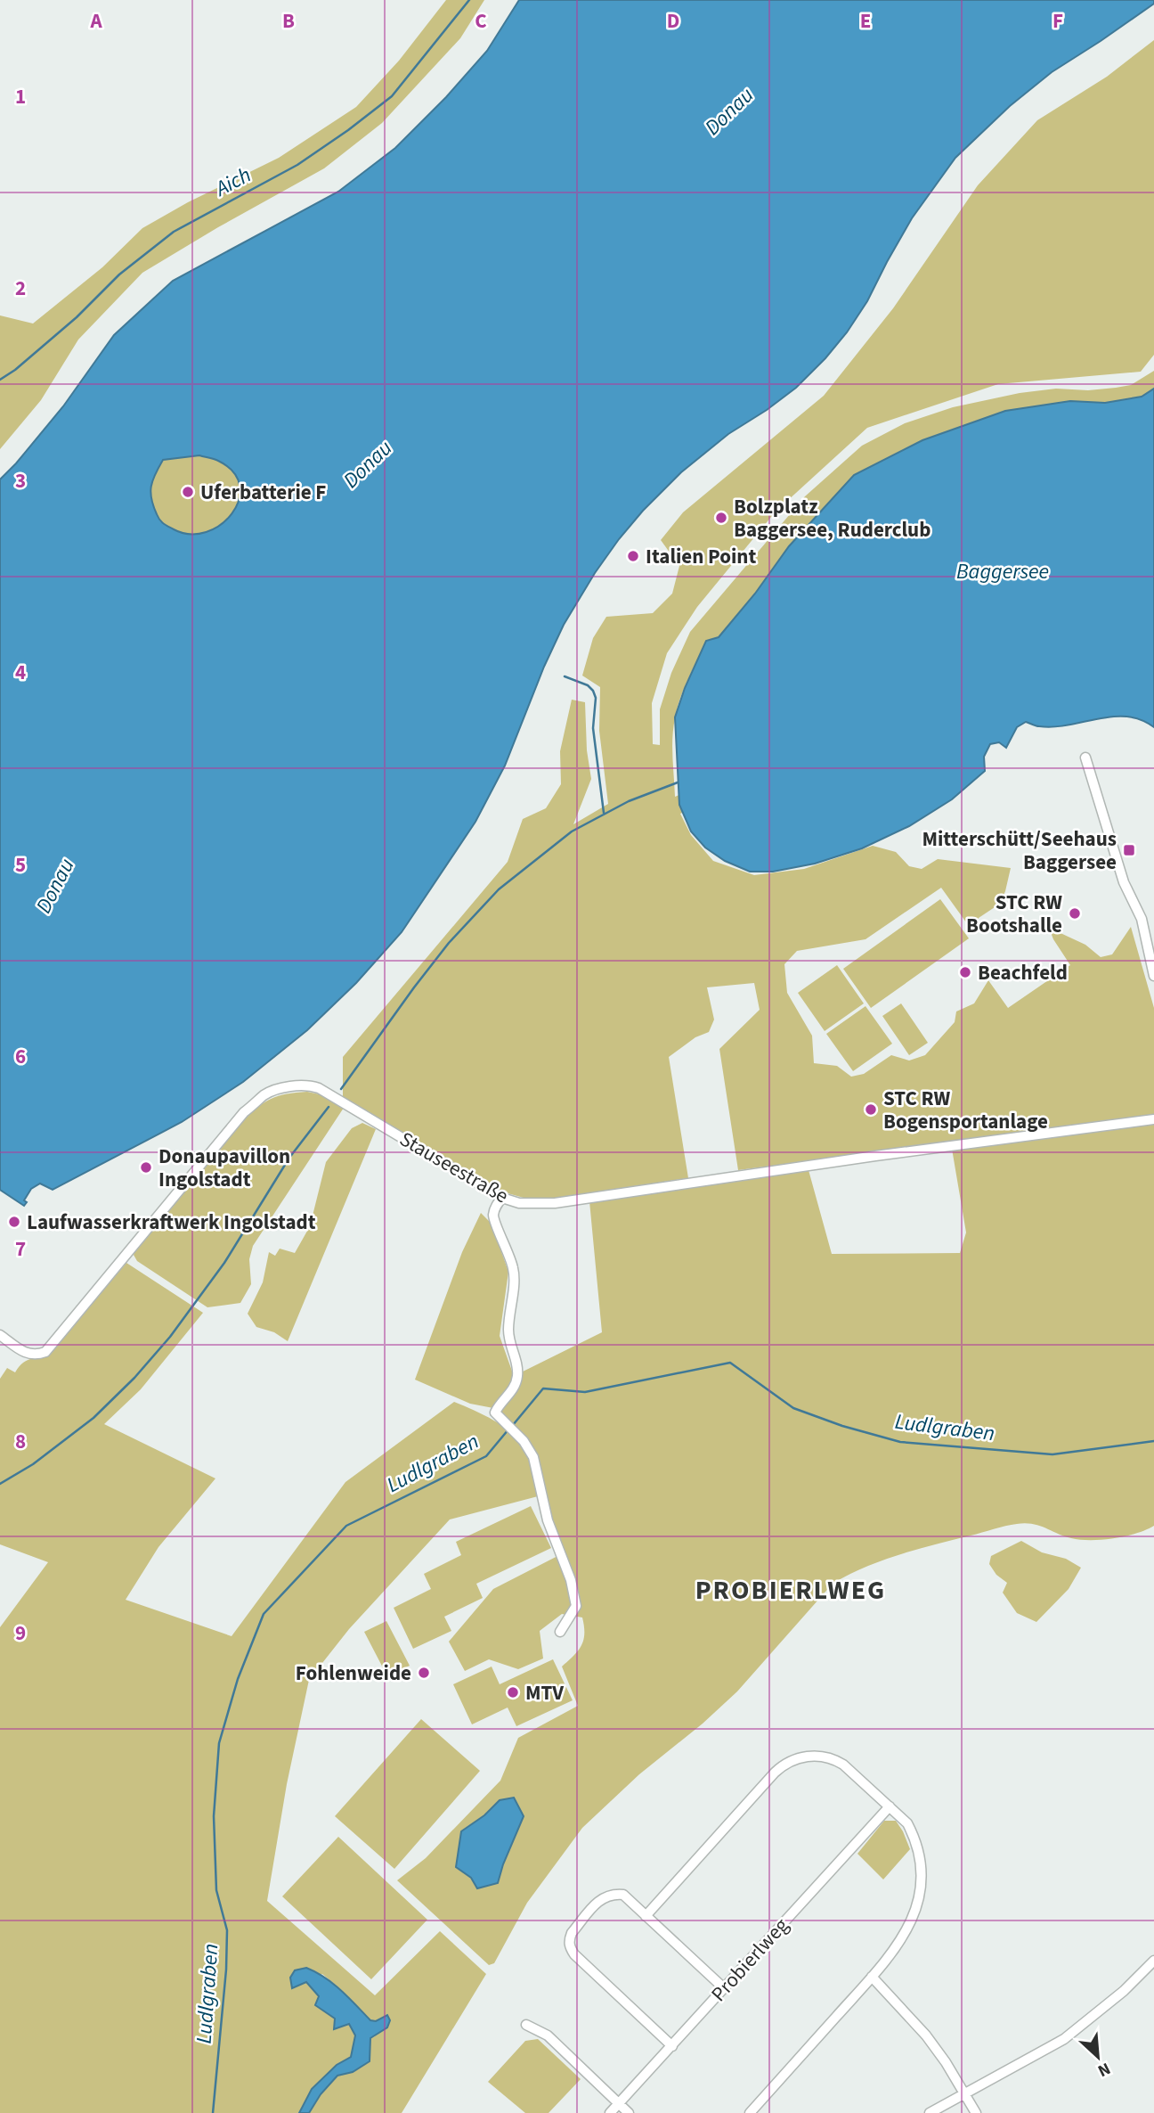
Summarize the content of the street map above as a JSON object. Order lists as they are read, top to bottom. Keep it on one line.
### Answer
{"streets":{"street":["Stauseestraße","Probierlweg"]},"districts":["PROBIERLWEG"],"water":["Donau","Aich","Baggersee","Ludlgraben"],"places":{"other":["Uferbatterie F","Bolzplatz Baggersee, Ruderclub","Italien Point","STC RW Bootshalle","Beachfeld","STC RW Bogensportanlage","Donaupavillon Ingolstadt","Laufwasserkraftwerk Ingolstadt","Fohlenweide","MTV"],"transit":["Mitterschütt/Seehaus Baggersee"]},"north":"bottom right","grid":{"columns":["A","B","C","D","E","F"],"rows":["1","2","3","4","5","6","7","8","9"]}}
